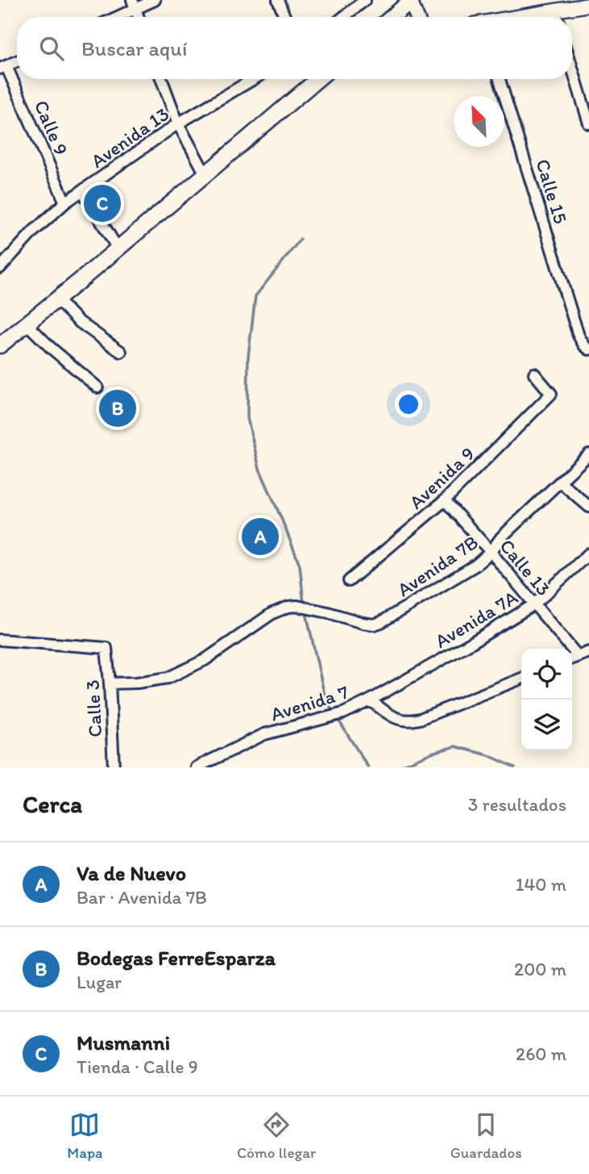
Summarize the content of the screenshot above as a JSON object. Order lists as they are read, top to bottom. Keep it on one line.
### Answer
{"streets":{"street":["Calle 9","Avenida 13","Calle 15","Avenida 9","Avenida 7B","Calle 13","Avenida 7A","Avenida 7","Calle 3"]},"crossings":[["Calle 9","Avenida 13"],["Avenida 9","Calle 13"],["Avenida 7B","Calle 13"],["Avenida 7B","Calle 3"],["Calle 13","Avenida 7A"],["Avenida 7A","Avenida 7"]],"north":"top left","page":{"search":"Buscar aquí","pins":["C","B","A"],"heading":["Cerca","3 resultados"],"list":[{"mark":"A","name":"Va de Nuevo","note":"Bar · Avenida 7B","value":"140 m"},{"mark":"B","name":"Bodegas FerreEsparza","note":"Lugar","value":"200 m"},{"mark":"C","name":"Musmanni","note":"Tienda · Calle 9","value":"260 m"}],"nav":["Mapa","Cómo llegar","Guardados"]}}
